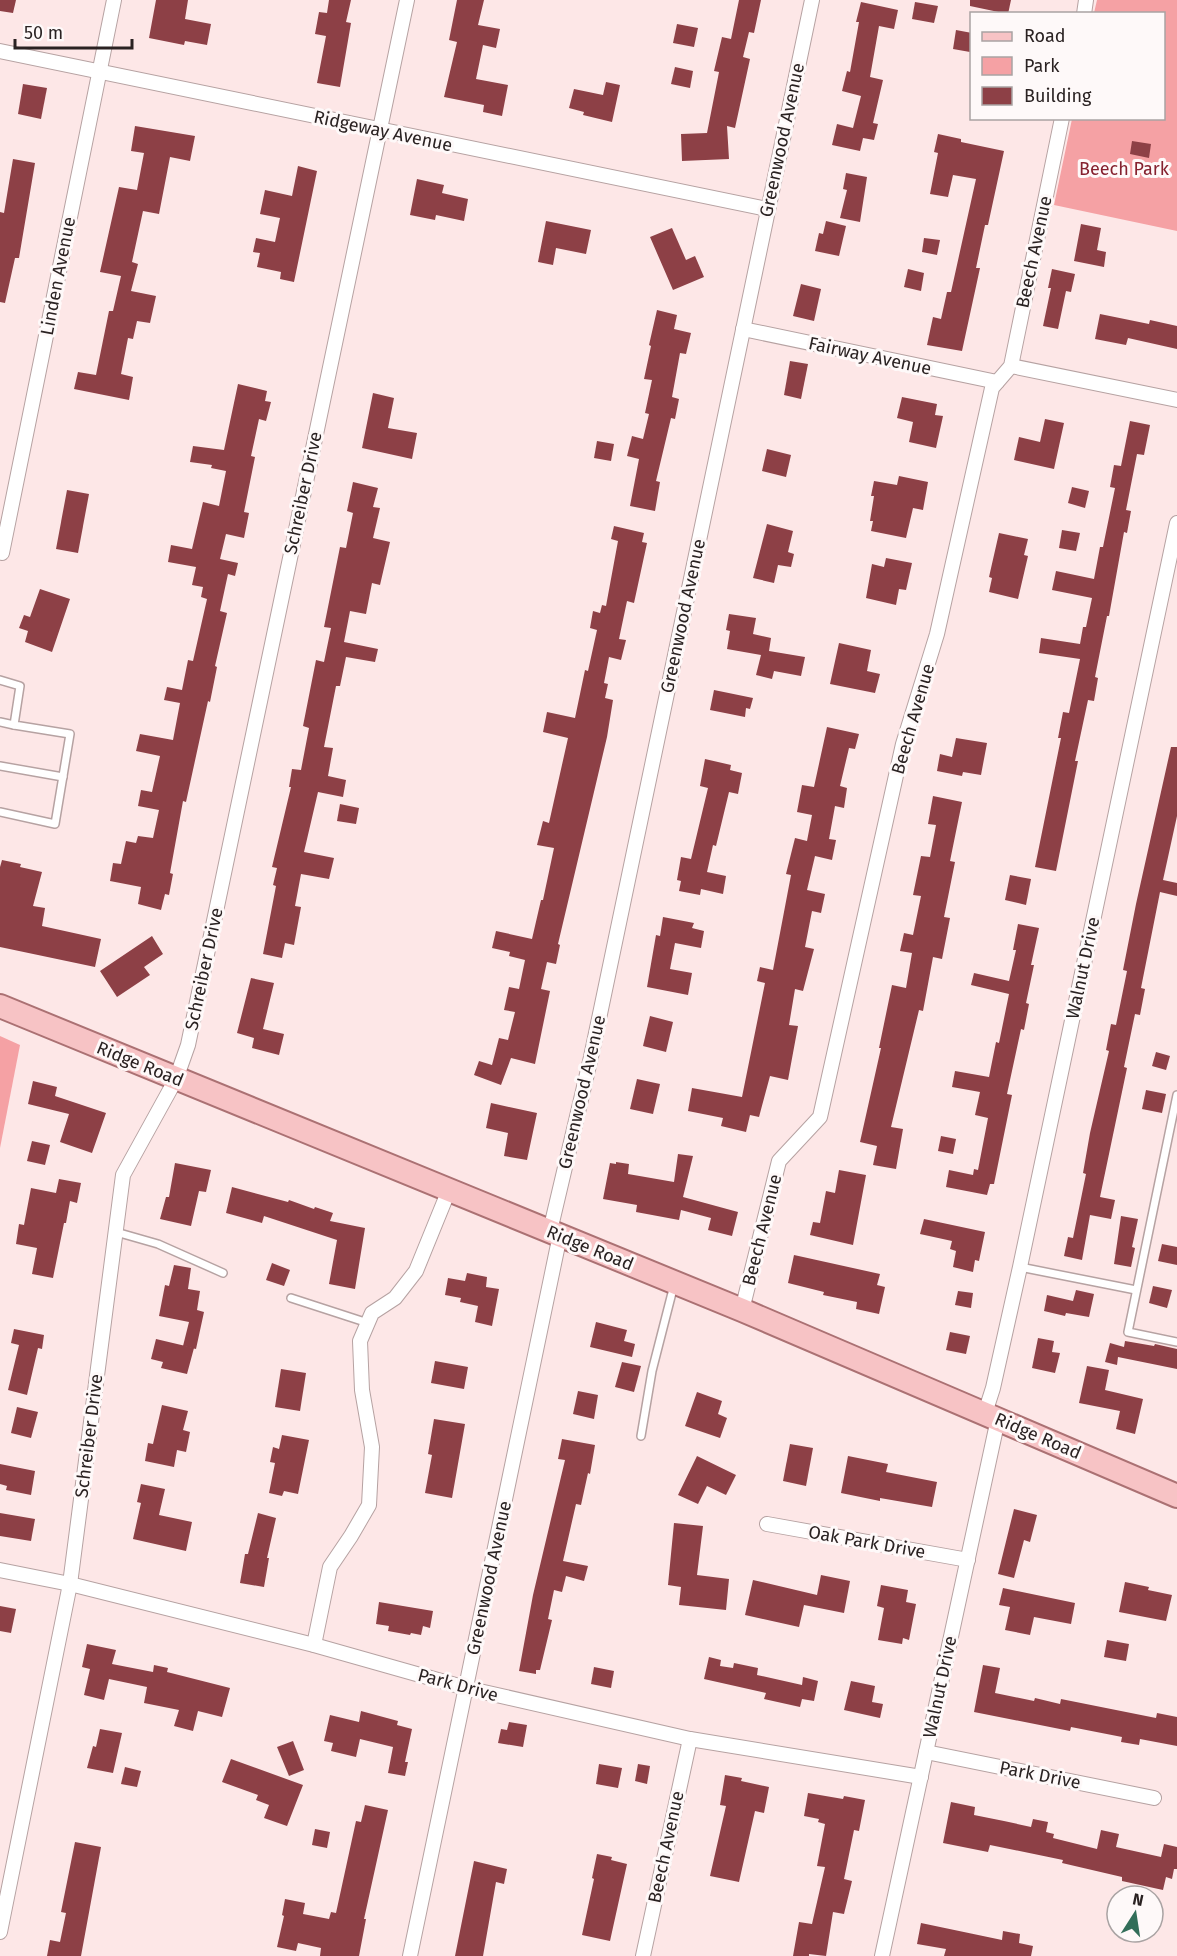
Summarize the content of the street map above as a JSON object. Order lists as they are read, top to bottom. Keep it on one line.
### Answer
{"streets":{"main road":["Ridge Road"],"street":["Ridgeway Avenue","Greenwood Avenue","Beech Avenue","Linden Avenue","Fairway Avenue","Schreiber Drive","Walnut Drive","Oak Park Drive","Park Drive"]},"crossings":[["Ridgeway Avenue","Greenwood Avenue"],["Ridgeway Avenue","Linden Avenue"],["Ridgeway Avenue","Schreiber Drive"],["Greenwood Avenue","Fairway Avenue"],["Greenwood Avenue","Ridge Road"],["Greenwood Avenue","Park Drive"],["Beech Avenue","Fairway Avenue"],["Beech Avenue","Ridge Road"],["Beech Avenue","Park Drive"],["Schreiber Drive","Ridge Road"],["Schreiber Drive","Park Drive"],["Walnut Drive","Ridge Road"],["Walnut Drive","Oak Park Drive"],["Walnut Drive","Park Drive"]],"parks":["Beech Park"],"legend":["Road","Park","Building"],"scale_bar":"50 m","north":"top"}
